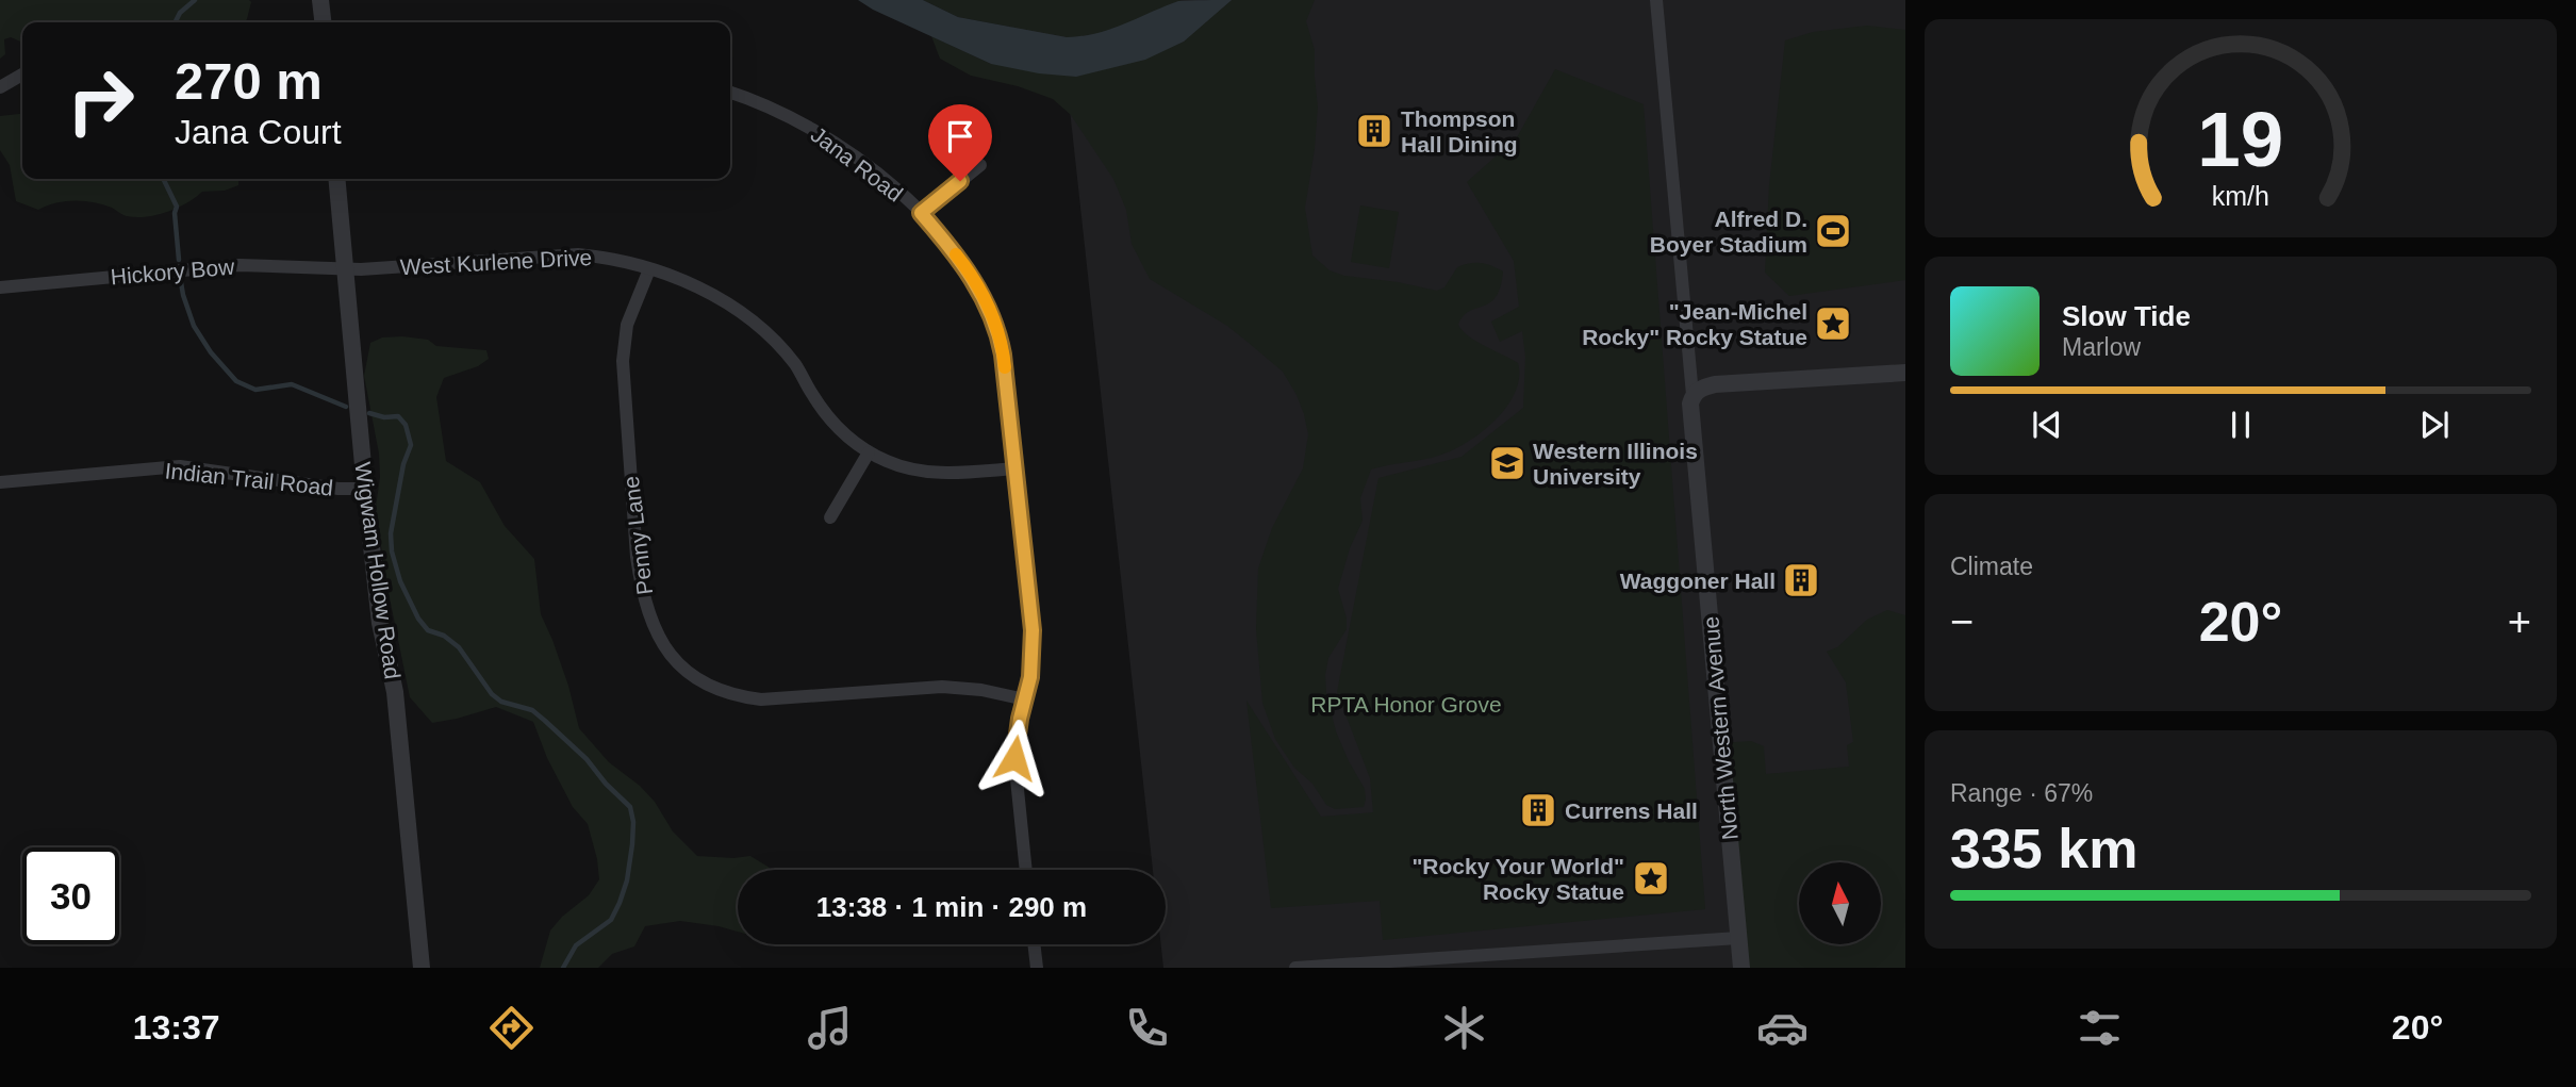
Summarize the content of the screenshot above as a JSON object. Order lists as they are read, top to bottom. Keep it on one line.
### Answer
{"streets":{"street":["Jana Road","West Kurlene Drive","Hickory Bow","Indian Trail Road","Penny Lane","Wigwam Hollow Road","North Western Avenue"]},"crossings":[["Jana Road","West Kurlene Drive"],["Jana Road","Penny Lane"],["West Kurlene Drive","Hickory Bow"],["West Kurlene Drive","Penny Lane"],["West Kurlene Drive","Wigwam Hollow Road"],["Hickory Bow","Wigwam Hollow Road"],["Indian Trail Road","Wigwam Hollow Road"]],"parks":["RPTA Honor Grove"],"places":{"building":["Thompson Hall Dining","Waggoner Hall","Currens Hall"],"sports":["Alfred D. Boyer Stadium"],"place":["\"Jean-Michel Rocky\" Rocky Statue","\"Rocky Your World\" Rocky Statue"],"school or university":["Western Illinois University"]},"north":"top","page":{"turn":["270 m","Jana Court"],"song":["Slow Tide","Marlow"],"tile":["Climate",["Range · 67%","335 km"]],"heat":["−","20°","+"],"limit":"30","trip":"13:38 · 1 min · 290 m","tabs":["13:37","20°"],"gauge":["19","km/h"]}}
